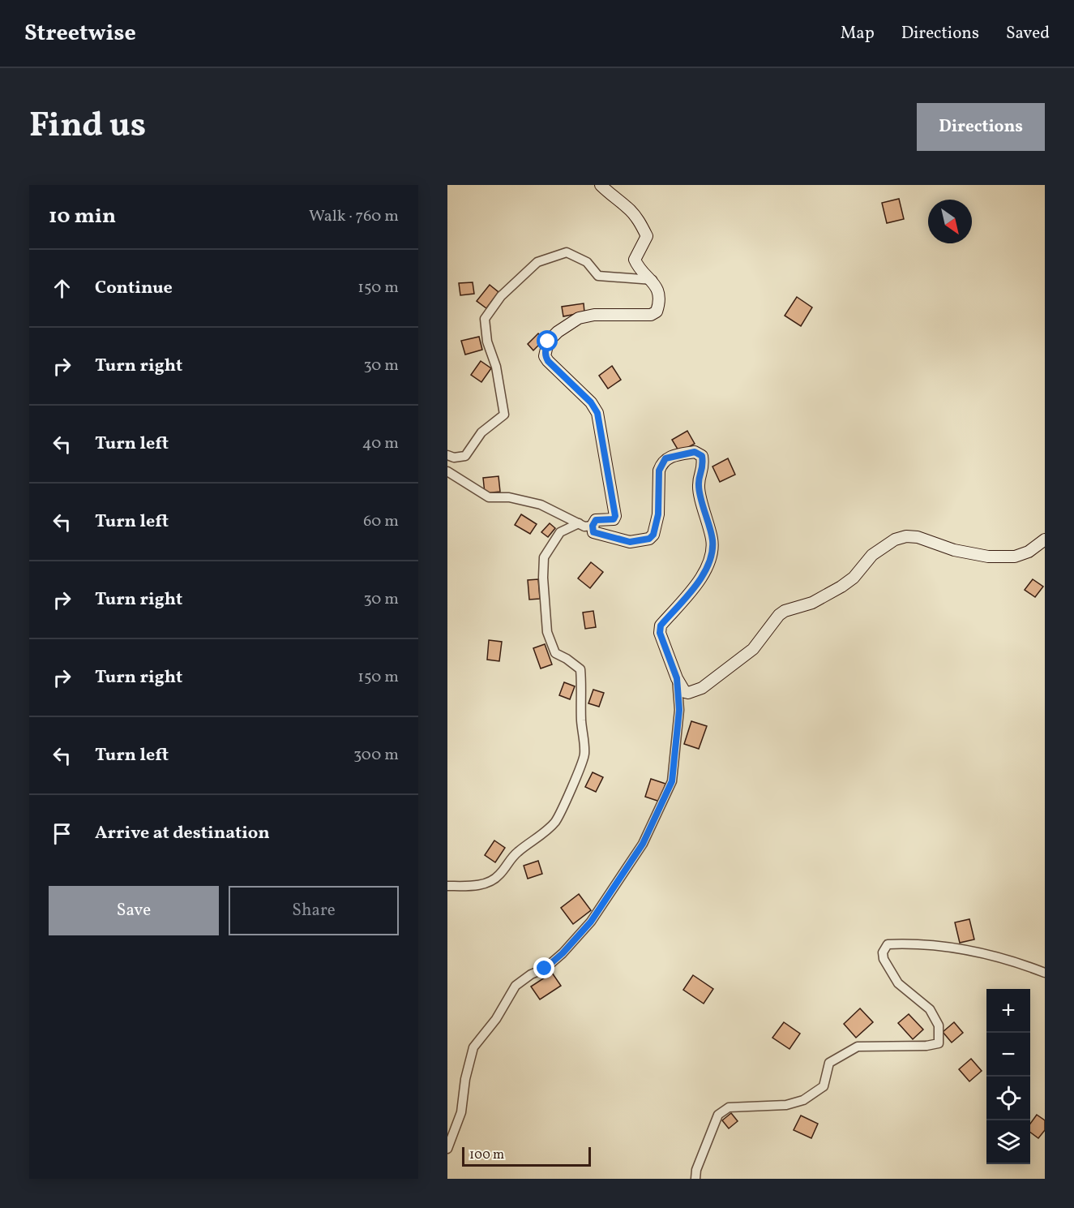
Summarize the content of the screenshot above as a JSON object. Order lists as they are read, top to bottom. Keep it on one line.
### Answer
{"scale_bar":"100 m","north":"bottom right","page":{"header":"Streetwise","nav":["Map","Directions","Saved"],"title":"Find us","buttons":["Directions",["Save","Share"]],"heading":["10 min","Walk · 760 m"],"list":[["Continue","150 m"],["Turn right","30 m"],["Turn left","40 m"],["Turn left","60 m"],["Turn right","30 m"],["Turn right","150 m"],["Turn left","300 m"],"Arrive at destination"],"map_buttons":["+","−"],"scale":"100 m"}}
